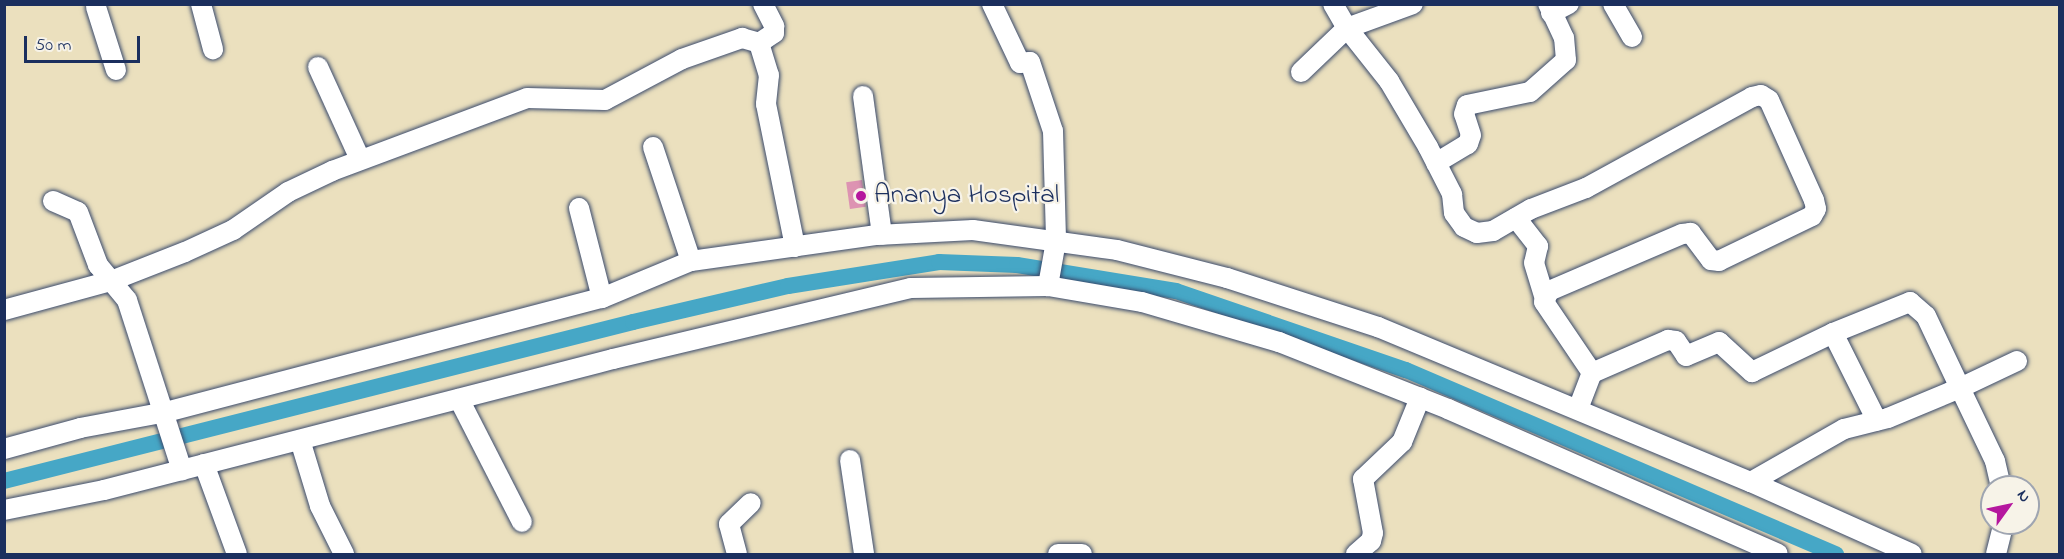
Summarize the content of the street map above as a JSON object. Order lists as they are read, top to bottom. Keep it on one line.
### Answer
{"places":["Ananya Hospital"],"scale_bar":"50 m","north":"top right"}
